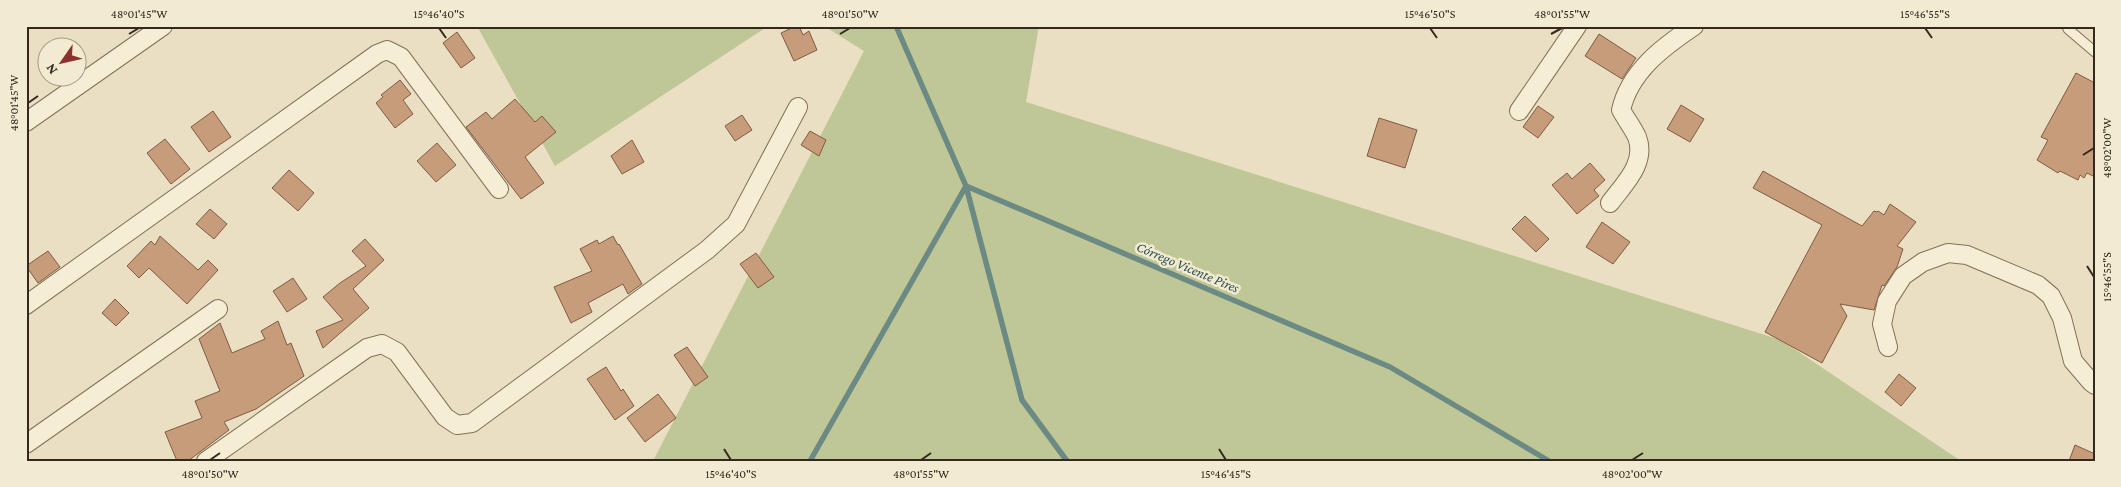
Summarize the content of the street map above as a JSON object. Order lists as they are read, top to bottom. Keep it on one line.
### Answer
{"water":["Córrego Vicente Pires"],"north":"bottom left","coordinates":["48°01'45\"W","15°46'40\"S","48°01'50\"W","15°46'50\"S","48°01'55\"W","15°46'55\"S","48°02'00\"W","15°46'45\"S"]}
